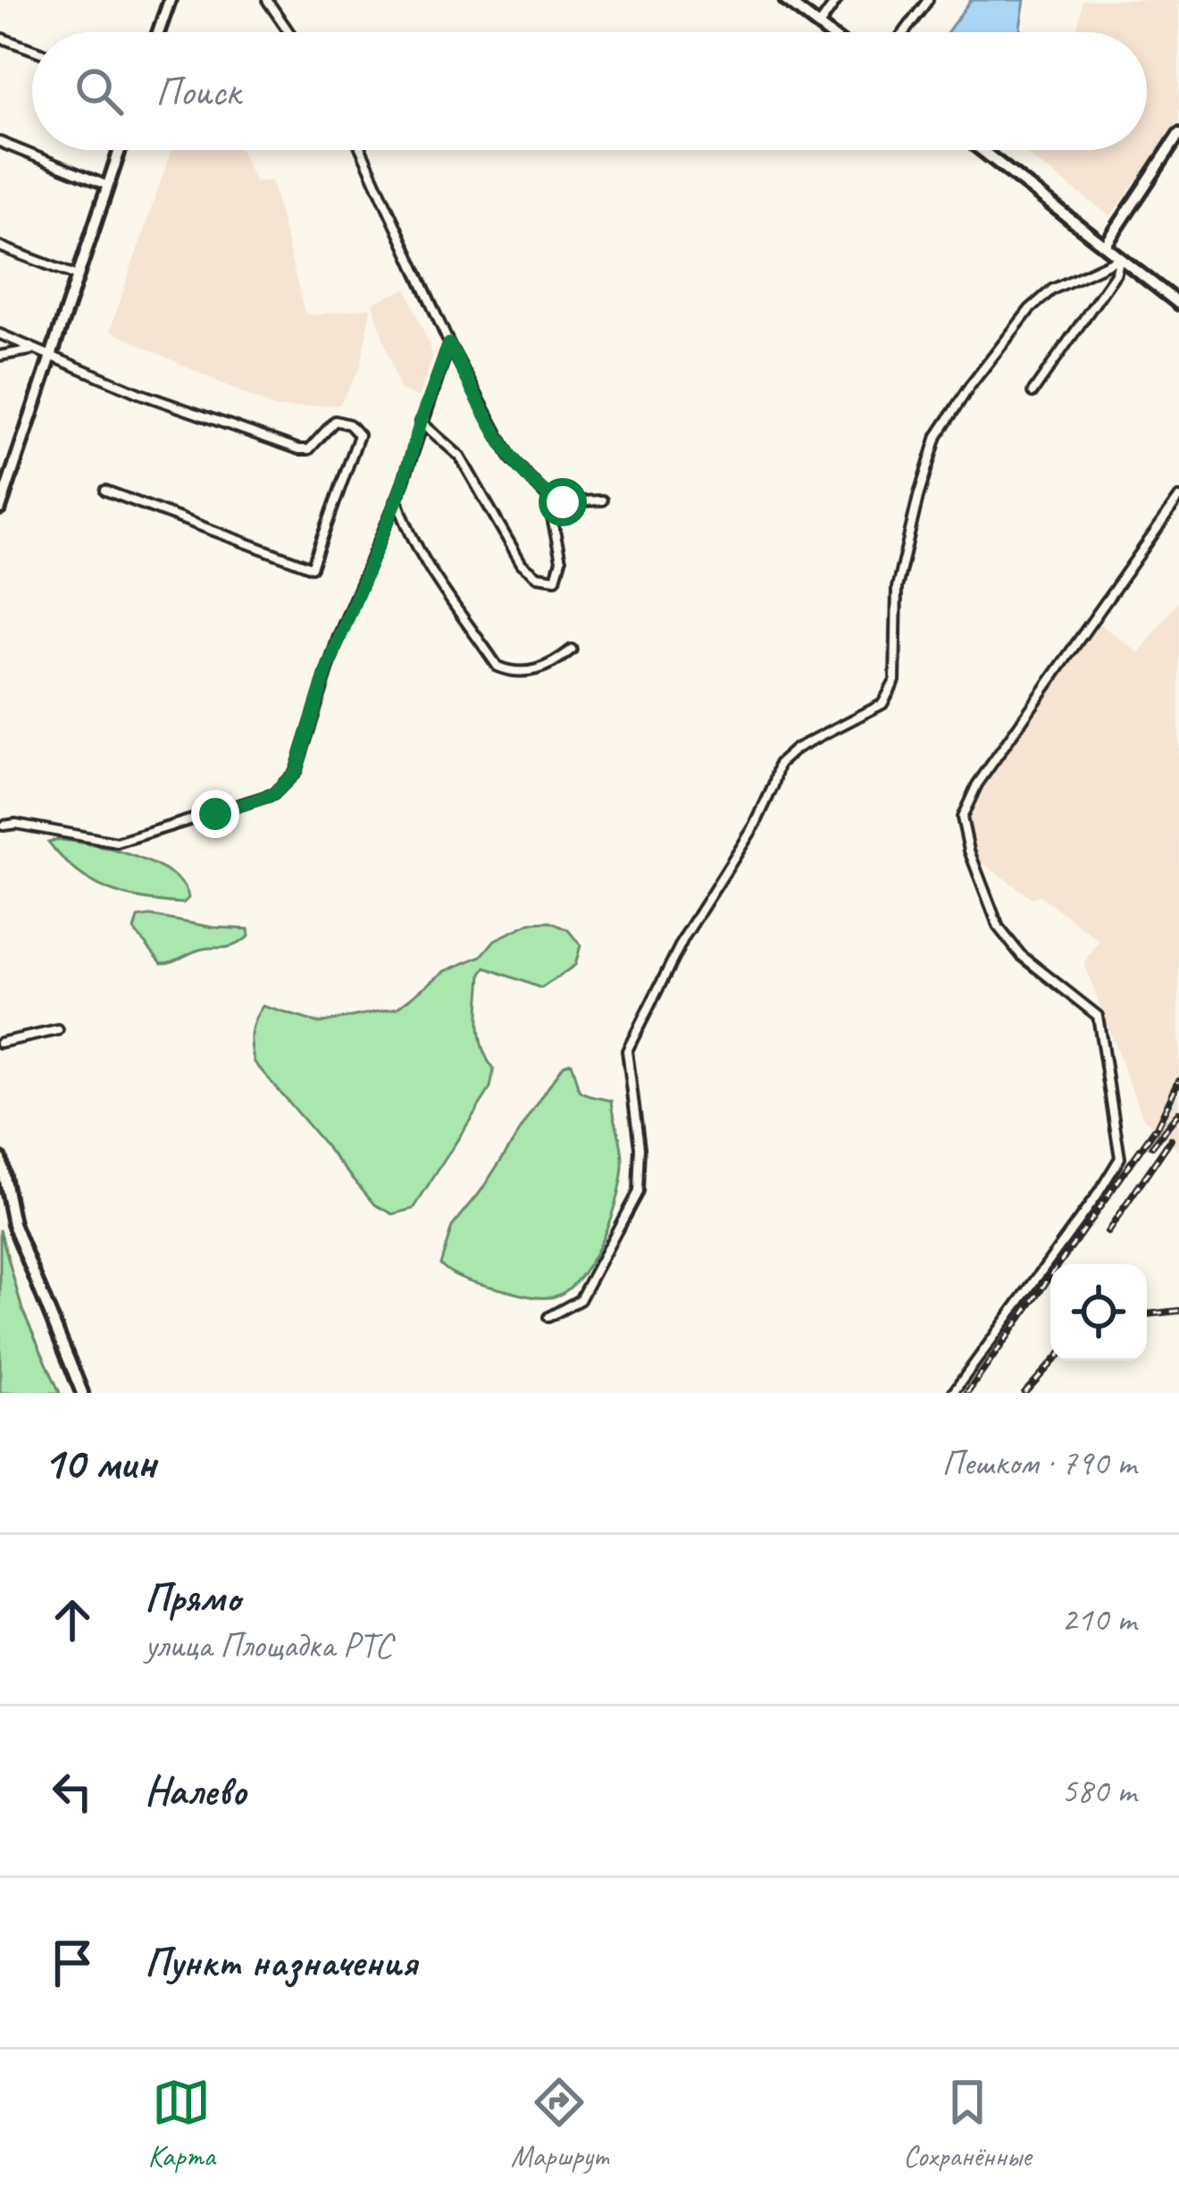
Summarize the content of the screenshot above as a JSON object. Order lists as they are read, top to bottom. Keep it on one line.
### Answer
{"page":{"search":"Поиск","heading":["10 мин","Пешком · 790 m"],"list":[["Прямо","улица Площадка РТС","210 m"],["Налево","580 m"],"Пункт назначения"],"nav":["Карта","Маршрут","Сохранённые"]}}
